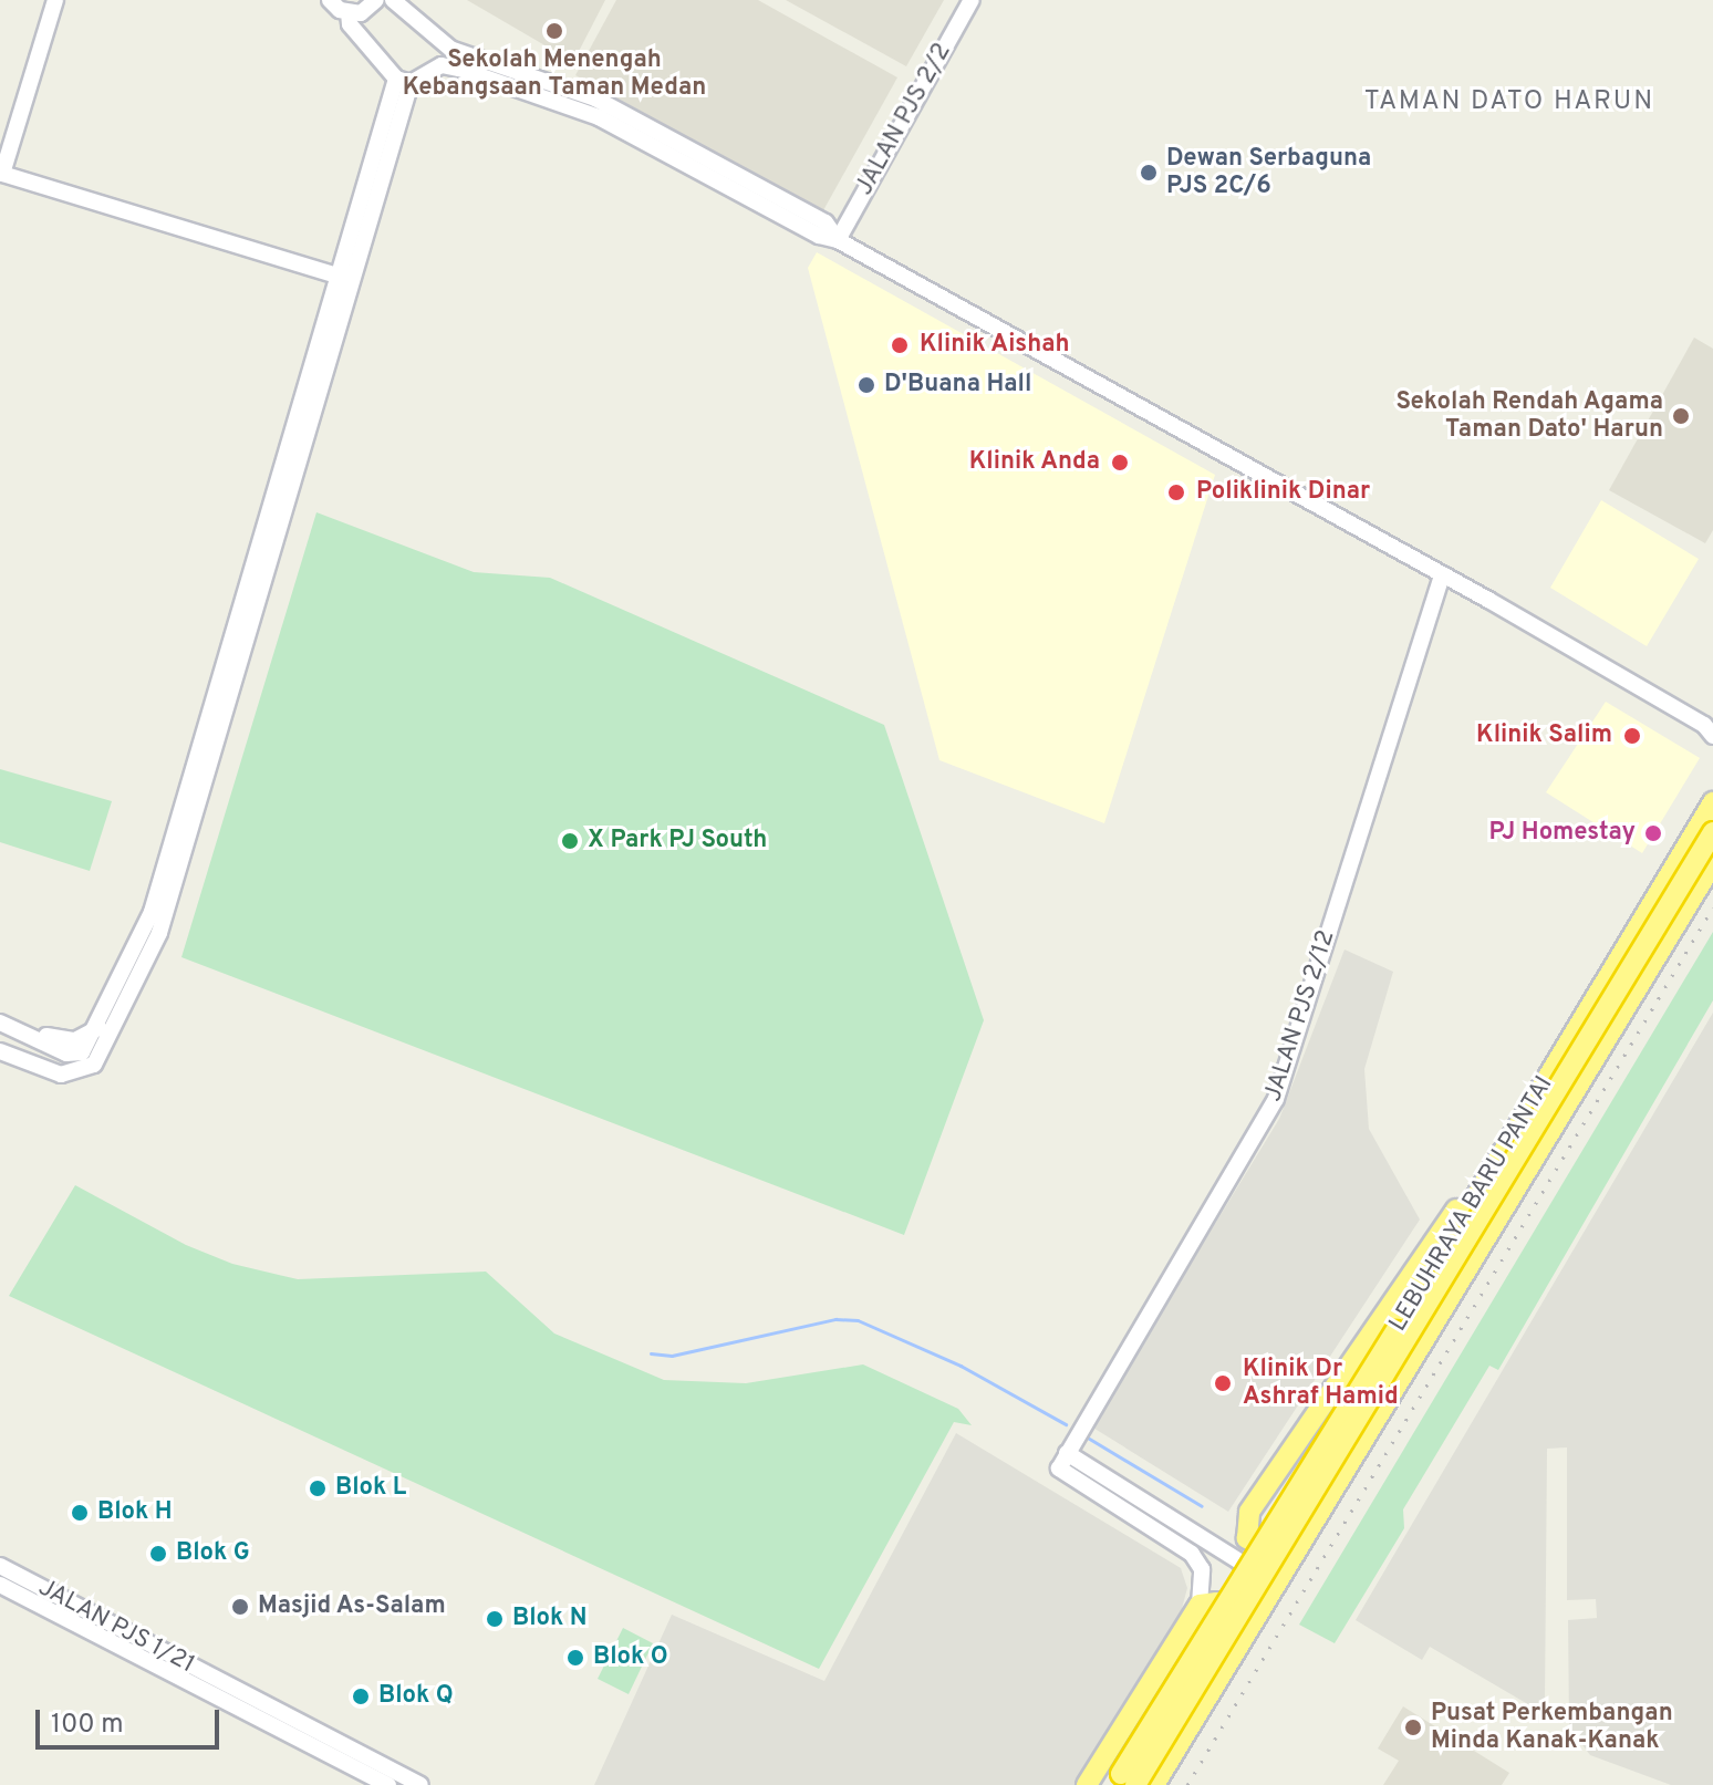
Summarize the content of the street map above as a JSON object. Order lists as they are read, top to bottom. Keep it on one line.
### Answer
{"streets":{"highway":["LEBUHRAYA BARU PANTAI"],"street":["JALAN PJS 2/2","JALAN PJS 2/12","JALAN PJS 1/21"]},"districts":["TAMAN DATO HARUN"],"places":["Sekolah Menengah Kebangsaan Taman Medan","Dewan Serbaguna PJS 2C/6","Klinik Aishah","D'Buana Hall","Sekolah Rendah Agama Taman Dato' Harun","Klinik Anda","Poliklinik Dinar","Klinik Salim","PJ Homestay","X Park PJ South","Klinik Dr Ashraf Hamid","Blok L","Blok H","Blok G","Masjid As-Salam","Blok N","Blok O","Blok Q","Pusat Perkembangan Minda Kanak-Kanak"],"scale_bar":"100 m"}
